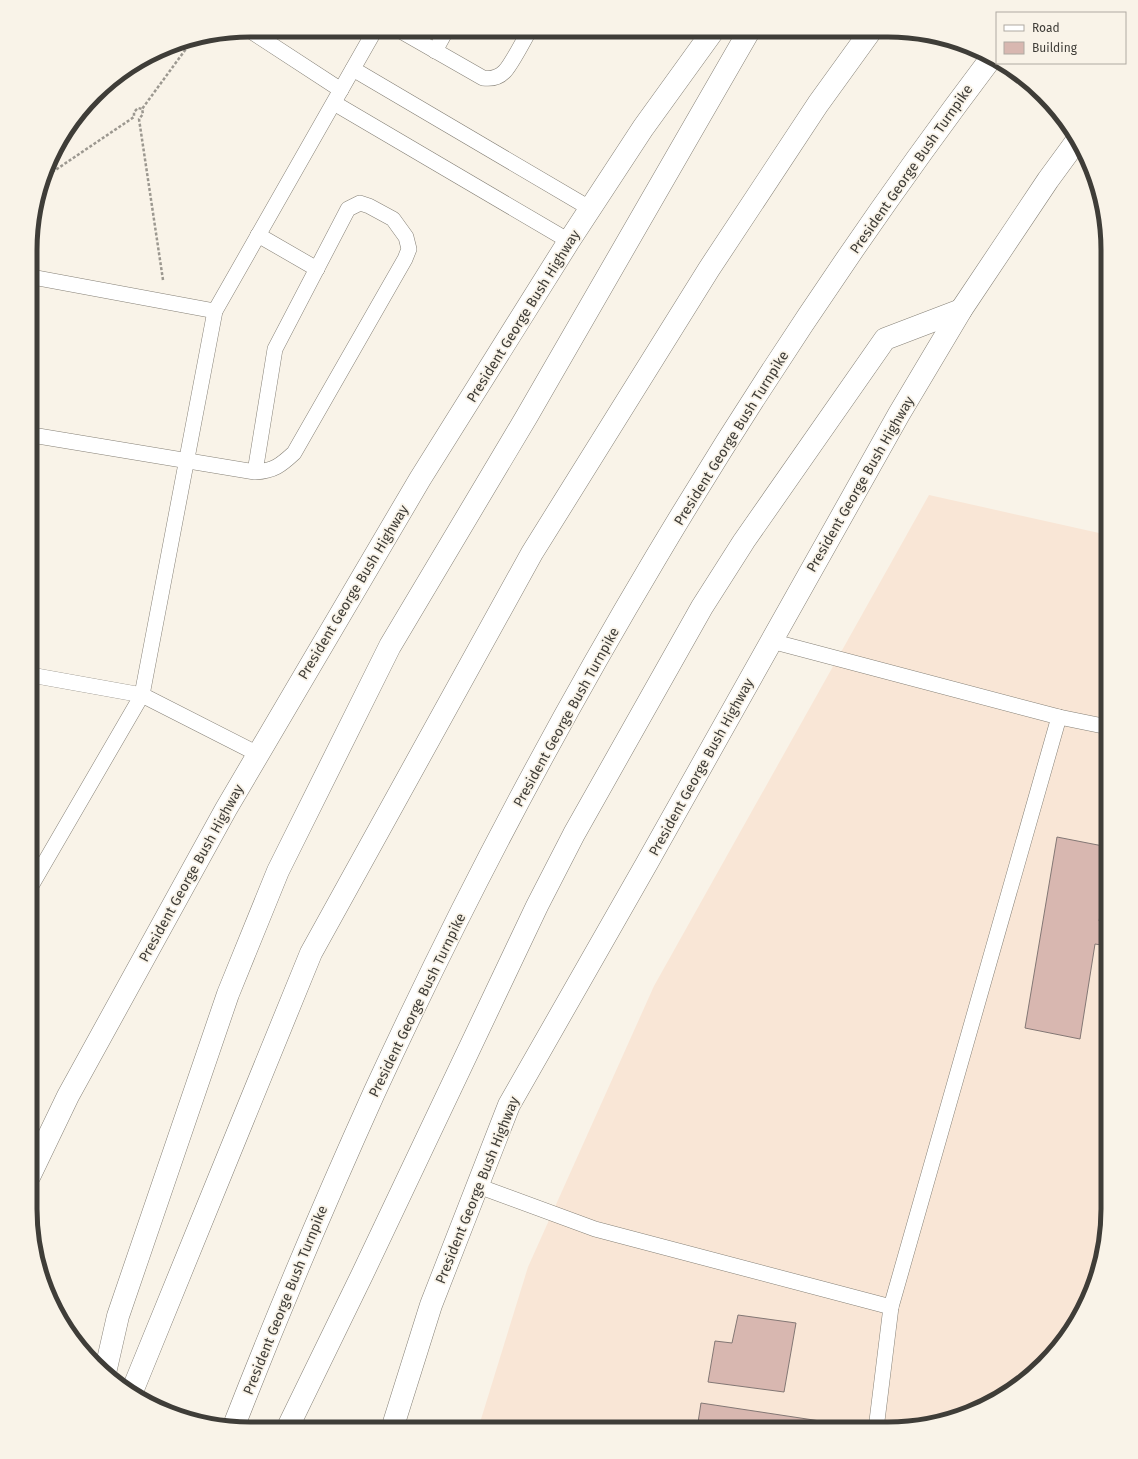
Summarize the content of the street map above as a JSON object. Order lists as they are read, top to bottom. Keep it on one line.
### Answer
{"streets":{"main road":["President George Bush Turnpike","President George Bush Highway"]},"legend":["Road","Building"]}
